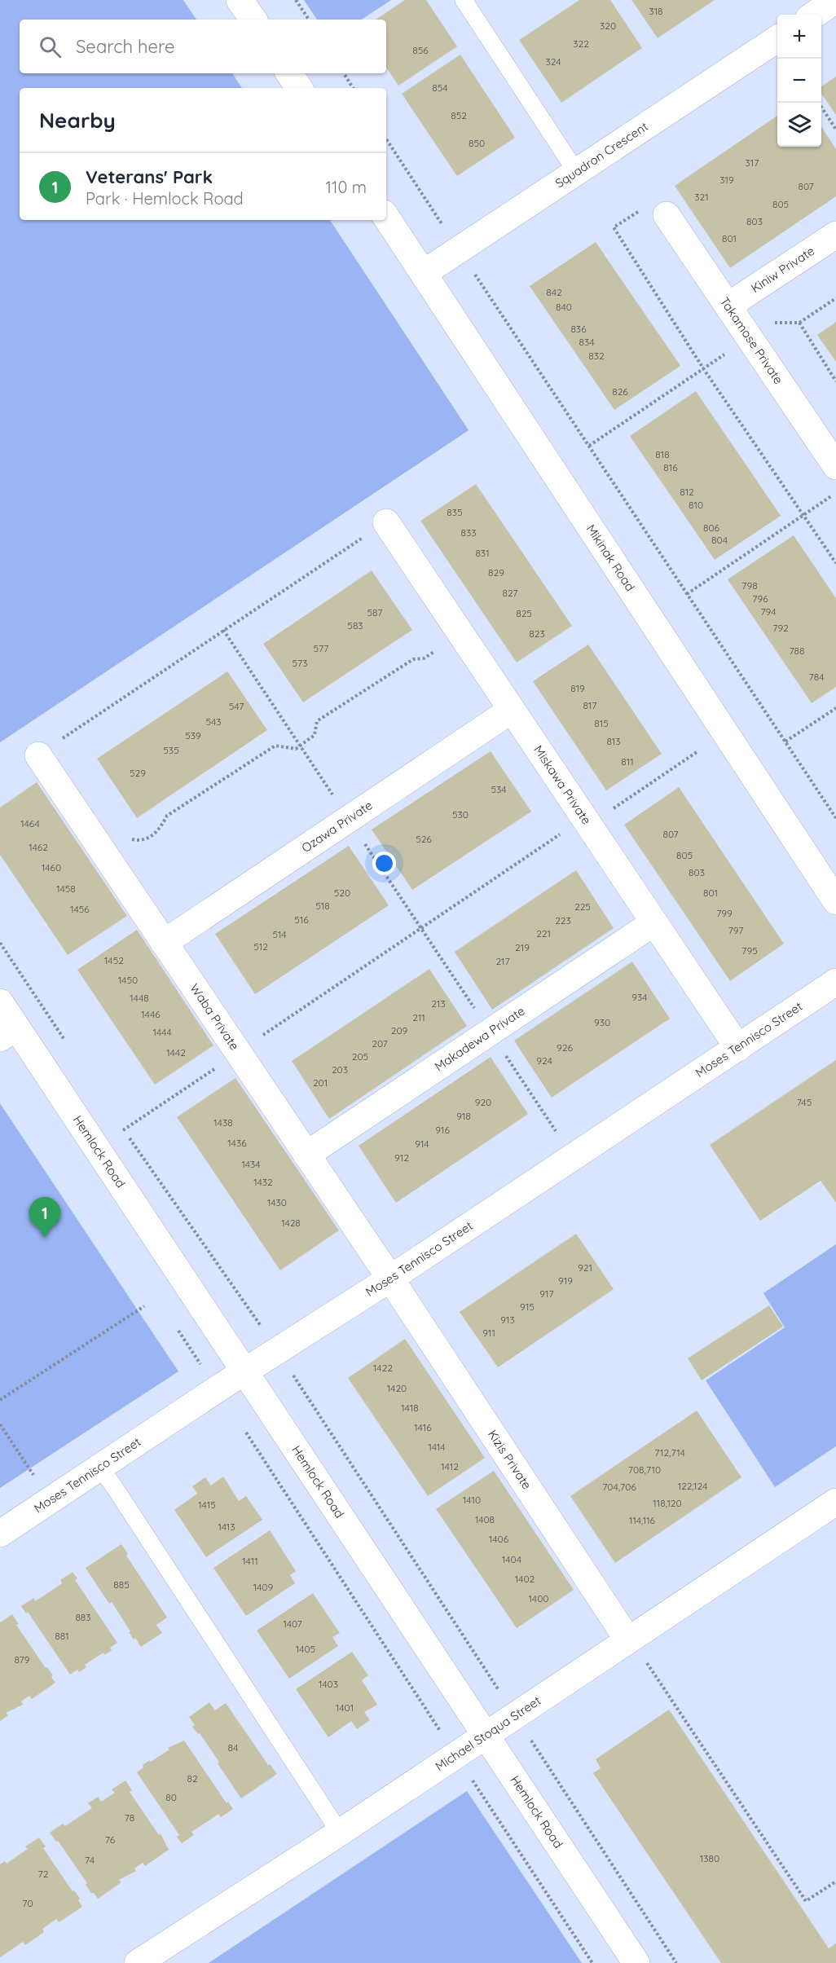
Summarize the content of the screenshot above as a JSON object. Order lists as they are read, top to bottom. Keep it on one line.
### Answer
{"streets":{"street":["Squadron Crescent","Kiniw Private","Takamose Private","Mikinak Road","Miskawa Private","Ozawa Private","Waba Private","Makadewa Private","Moses Tennisco Street","Hemlock Road","Kizis Private","Michael Stoqua Street"]},"crossings":[["Squadron Crescent","Mikinak Road"],["Kiniw Private","Takamose Private"],["Miskawa Private","Ozawa Private"],["Miskawa Private","Makadewa Private"],["Miskawa Private","Moses Tennisco Street"],["Ozawa Private","Waba Private"],["Waba Private","Makadewa Private"],["Waba Private","Moses Tennisco Street"],["Waba Private","Kizis Private"],["Moses Tennisco Street","Hemlock Road"],["Moses Tennisco Street","Kizis Private"],["Hemlock Road","Michael Stoqua Street"],["Kizis Private","Michael Stoqua Street"]],"house_numbers":["318","320","322","856","324","854","852","850","317","319","807","321","805","803","801","842","840","836","834","832","826","818","816","812","810","835","806","833","804","831","829","798","827","796","794","587","825","583","792","823","577","788","573","784","819","817","547","543","815","539","813","535","811","529","534","530","1464","807","526","1462","805","1460","803","1458","520","801","518","225","1456","799","516","223","797","221","514","512","219","795","1452","217","1450","934","1448","213","1446","211","930","209","1444","207","926","1442","205","924","203","201","920","745","918","1438","916","1436","914","912","1434","1432","1430","1428","921","919","917","915","913","911","1422","1420","1418","1416","1414","712,714","1412","708,710","122,124","704,706","1410","118,120","1415","1408","114,116","1413","1406","1404","1411","1402","885","1409","1400","883","1407","881","1405","879","1403","1401","84","82","80","78","76","1380","74","72","70"],"page":{"map_buttons":["+","−"],"search":"Search here","heading":"Nearby","list":[{"mark":"1","name":"Veterans' Park","note":"Park · Hemlock Road","value":"110 m"}],"pins":"1"}}
